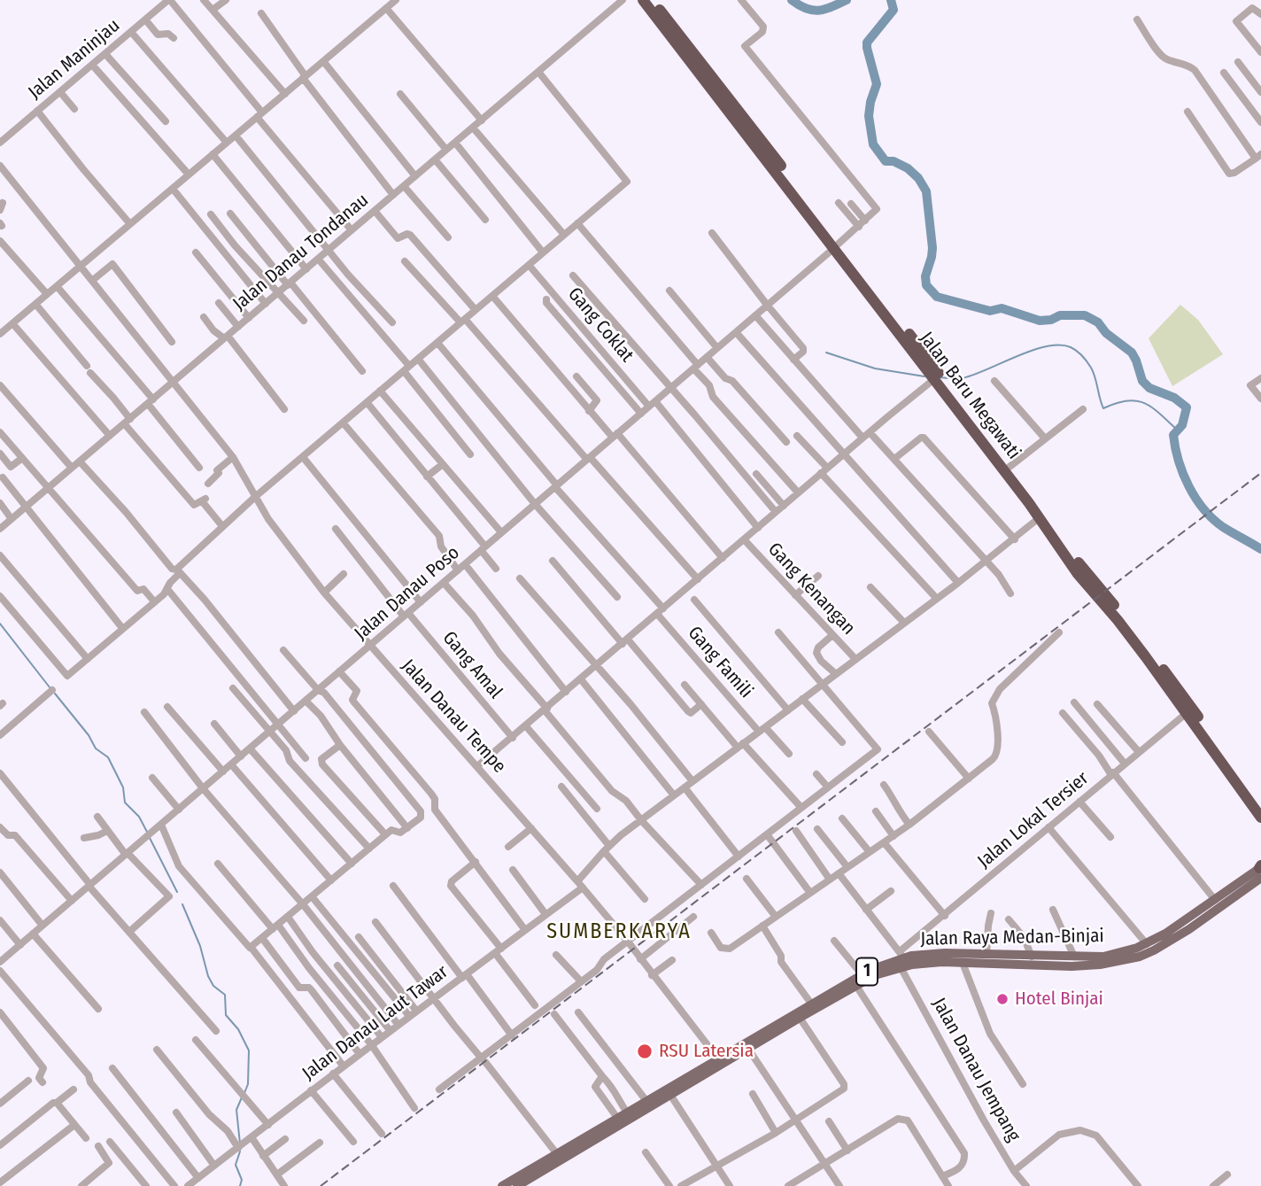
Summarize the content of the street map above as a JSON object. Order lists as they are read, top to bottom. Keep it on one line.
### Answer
{"streets":{"highway":["Jalan Baru Megawati"],"main road":["Jalan Raya Medan-Binjai","1"],"street":["Jalan Maninjau","Jalan Danau Tondanau","Gang Coklat","Gang Kenangan","Jalan Danau Poso","Gang Famili","Gang Amal","Jalan Danau Tempe","Jalan Lokal Tersier","Jalan Danau Laut Tawar","Jalan Danau Jempang"]},"crossings":[["Jalan Danau Tondanau","Jalan Danau Tempe"],["Gang Coklat","Jalan Danau Poso"],["Jalan Baru Megawati","Jalan Danau Poso"],["Jalan Baru Megawati","Jalan Lokal Tersier"],["Jalan Baru Megawati","Jalan Danau Laut Tawar"],["Gang Kenangan","Jalan Danau Laut Tawar"],["Jalan Danau Poso","Gang Famili"],["Jalan Danau Poso","Gang Amal"],["Jalan Danau Poso","Jalan Danau Tempe"],["Gang Famili","Jalan Danau Laut Tawar"],["Jalan Danau Tempe","Jalan Raya Medan-Binjai"],["Jalan Danau Tempe","Jalan Danau Laut Tawar"],["Jalan Lokal Tersier","Jalan Raya Medan-Binjai"],["Jalan Lokal Tersier","Jalan Danau Jempang"],["Jalan Raya Medan-Binjai","Jalan Danau Jempang"]],"districts":["SUMBERKARYA"],"places":["Hotel Binjai","RSU Latersia"]}
